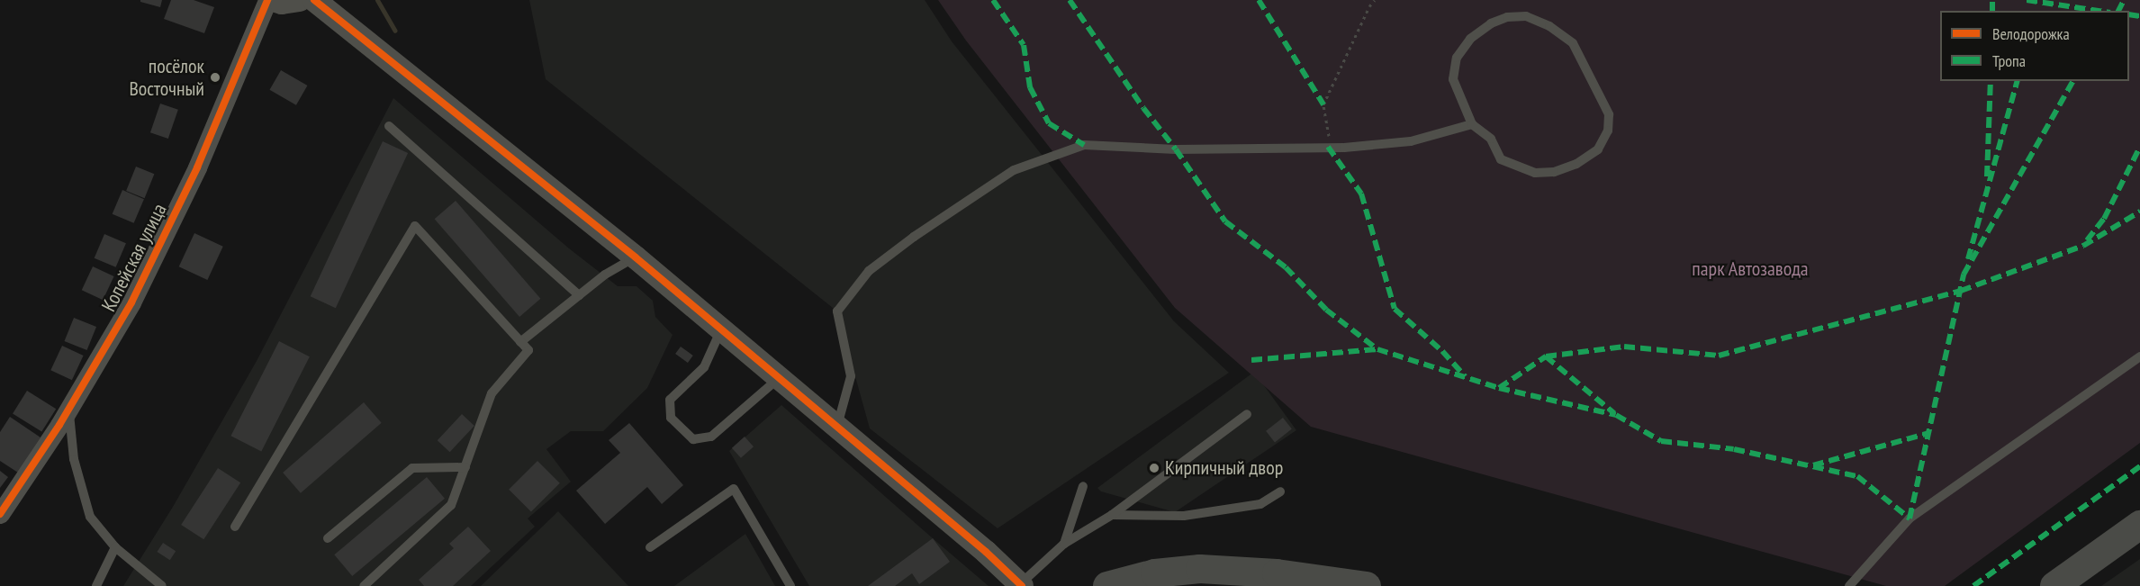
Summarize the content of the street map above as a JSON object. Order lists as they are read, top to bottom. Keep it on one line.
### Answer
{"streets":{"street":["Копейская улица"]},"parks":["парк Автозавода"],"places":["посёлок Восточный","Кирпичный двор"],"legend":["Велодорожка","Тропа"]}
